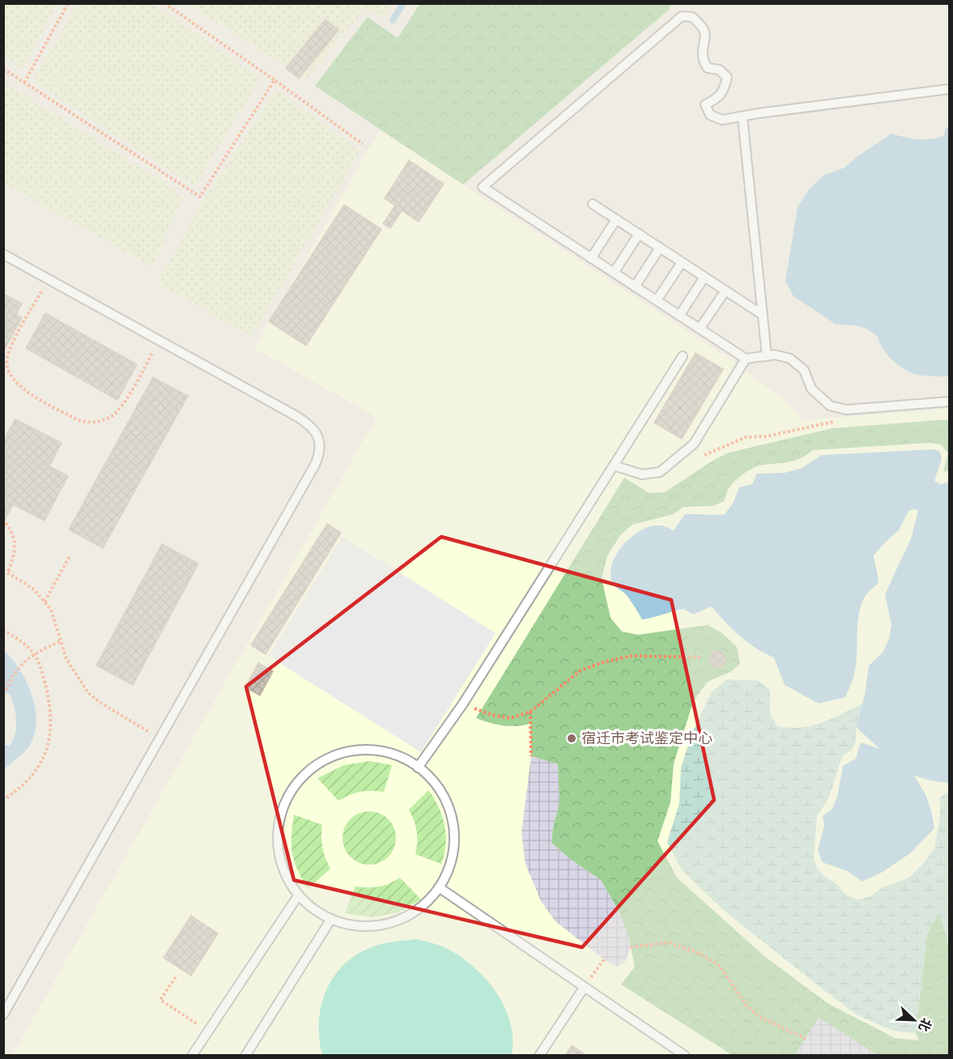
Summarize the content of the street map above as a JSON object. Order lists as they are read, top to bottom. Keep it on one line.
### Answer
{"places":["宿迁市考试鉴定中心"],"north":"bottom right"}
